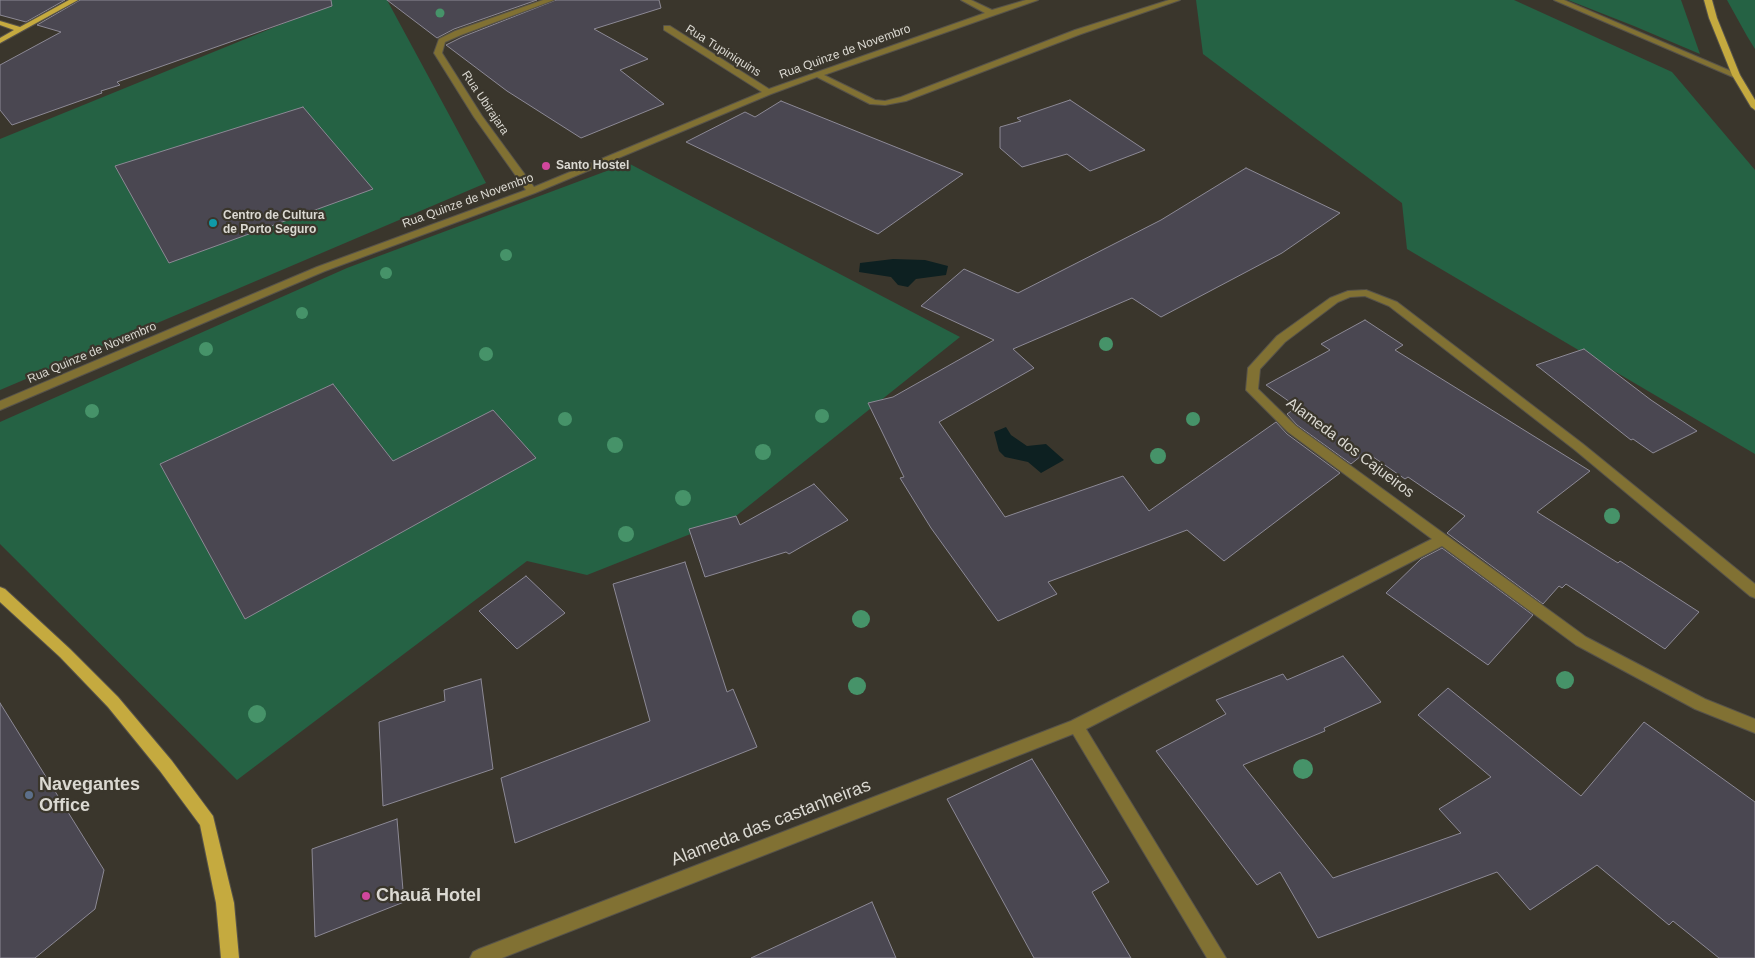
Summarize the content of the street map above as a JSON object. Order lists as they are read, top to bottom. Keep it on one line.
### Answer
{"streets":{"street":["Rua Tupiniquins","Rua Quinze de Novembro","Rua Ubirajara","Alameda dos Cajueiros","Alameda das castanheiras"]},"crossings":[["Rua Tupiniquins","Rua Quinze de Novembro"],["Rua Quinze de Novembro","Rua Ubirajara"],["Alameda dos Cajueiros","Alameda das castanheiras"]],"places":["Santo Hostel","Centro de Cultura de Porto Seguro","Navegantes Office","Chauã Hotel"]}
